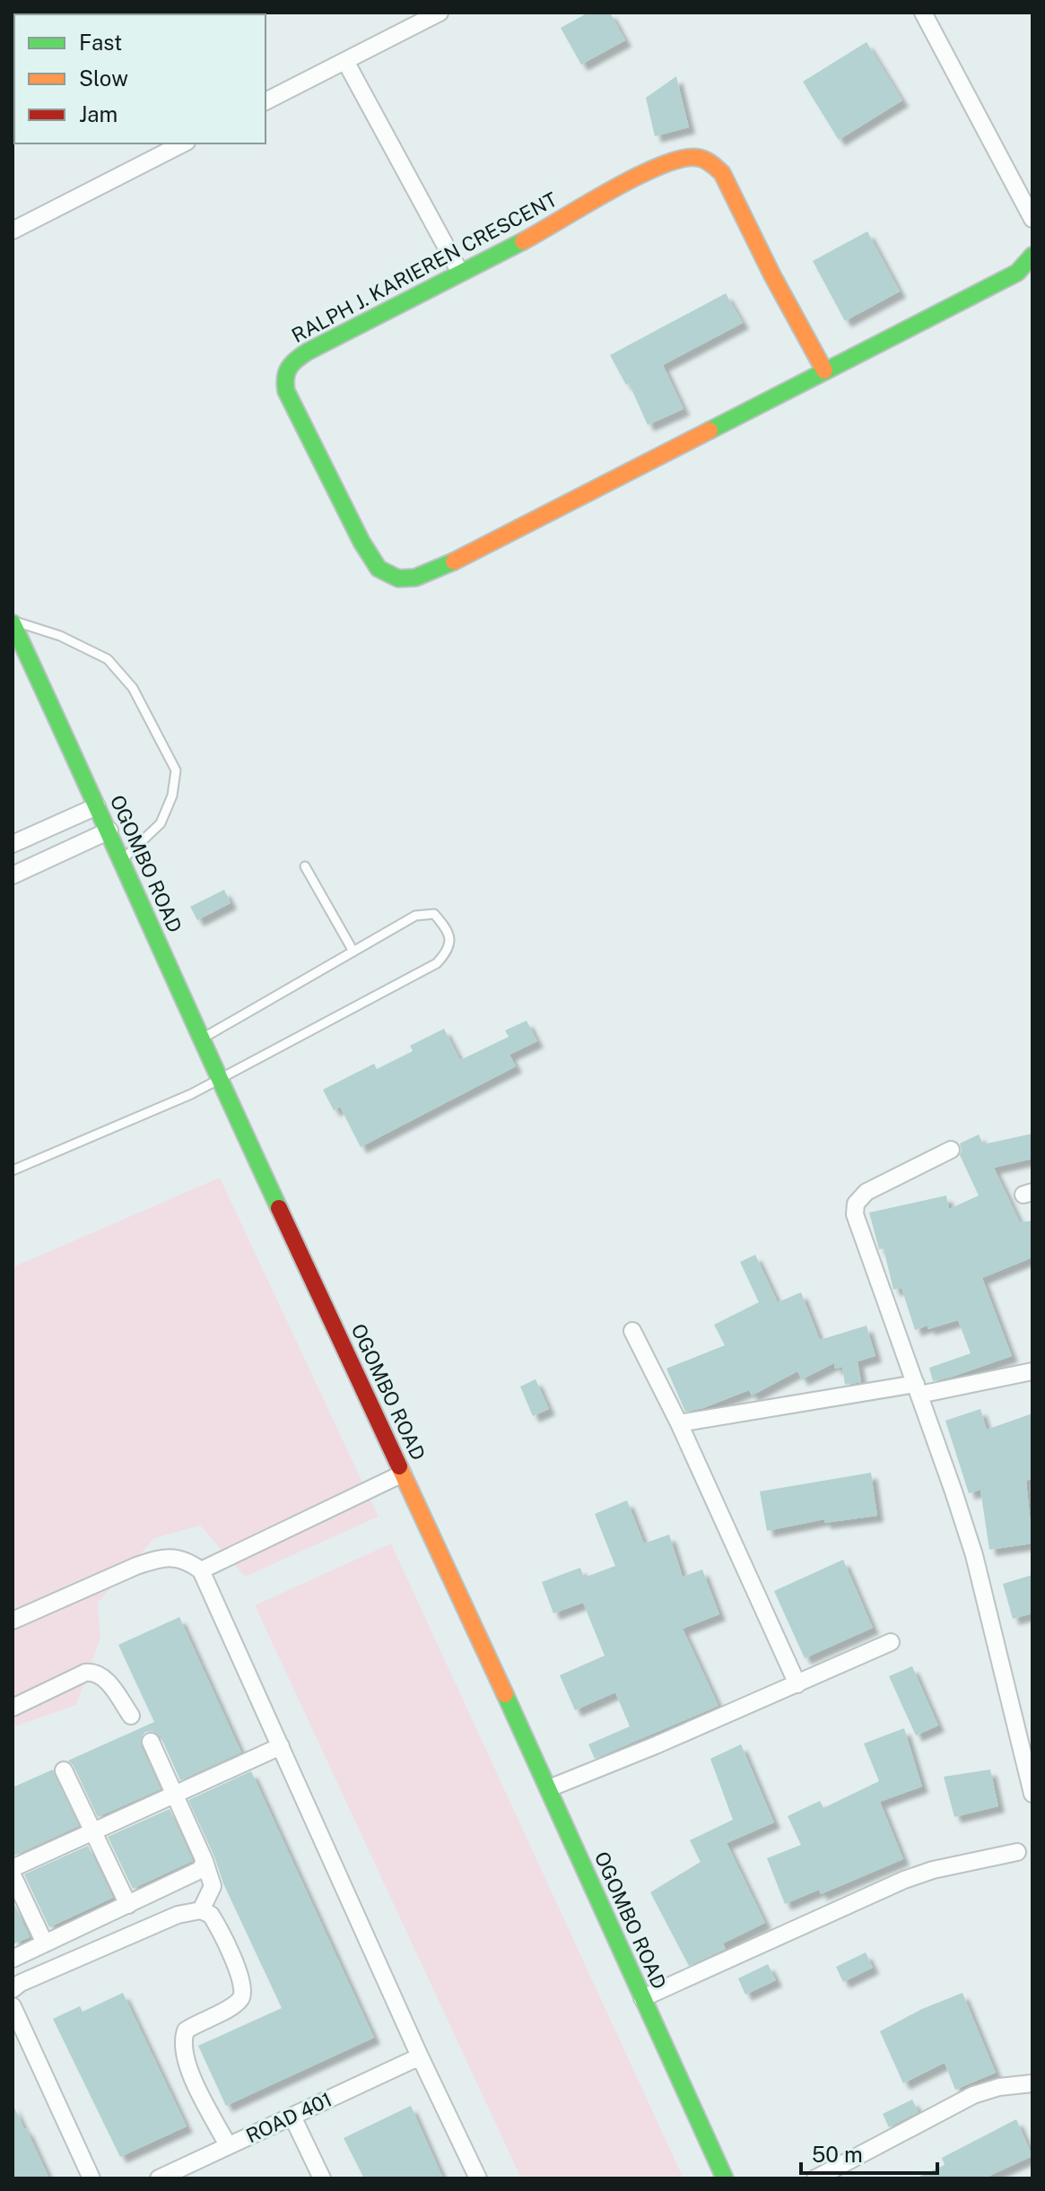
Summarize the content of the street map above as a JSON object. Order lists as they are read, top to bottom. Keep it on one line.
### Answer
{"streets":{"main road":["RALPH J. KARIEREN CRESCENT","OGOMBO ROAD"],"street":["ROAD 401"]},"legend":["Fast","Slow","Jam"],"scale_bar":"50 m"}
